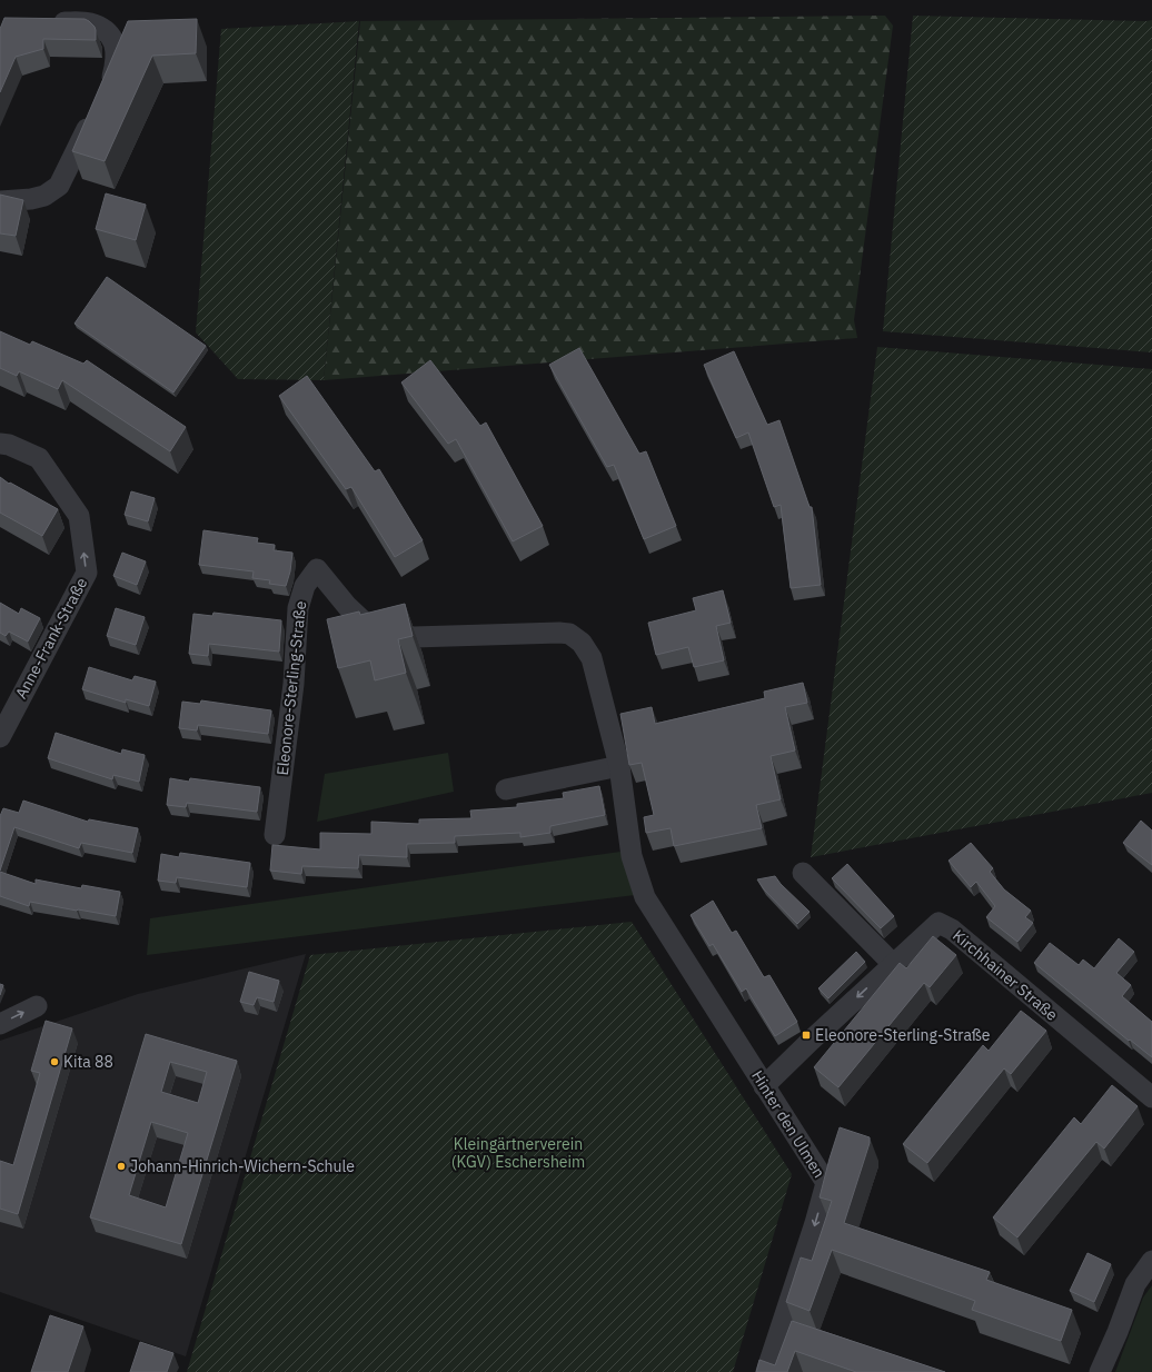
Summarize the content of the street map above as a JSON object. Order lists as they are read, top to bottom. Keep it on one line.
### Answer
{"streets":{"street":["Anne-Frank-Straße","Eleonore-Sterling-Straße","Kirchhainer Straße","Hinter den Ulmen"]},"crossings":[["Eleonore-Sterling-Straße","Hinter den Ulmen"],["Kirchhainer Straße","Hinter den Ulmen"]],"one_way":["Anne-Frank-Straße","Hinter den Ulmen"],"parks":["Kleingärtnerverein (KGV) Eschersheim"],"places":{"transit":["Eleonore-Sterling-Straße"],"other":["Kita 88","Johann-Hinrich-Wichern-Schule"]}}
